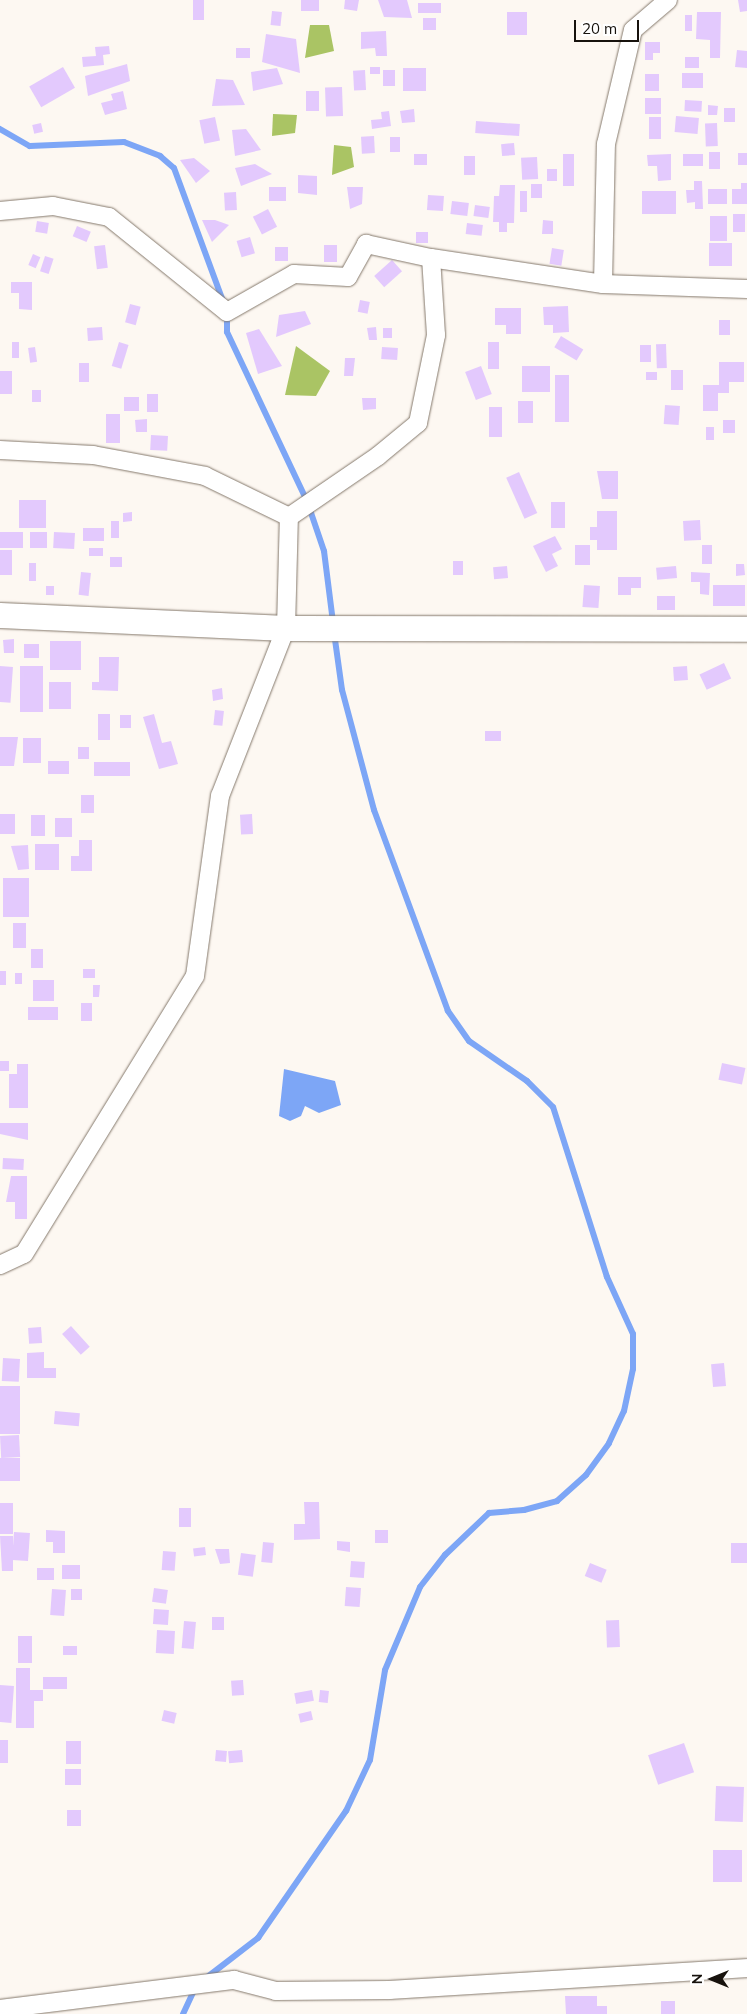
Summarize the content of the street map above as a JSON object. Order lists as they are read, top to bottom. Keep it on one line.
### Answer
{"scale_bar":"20 m","north":"left"}
